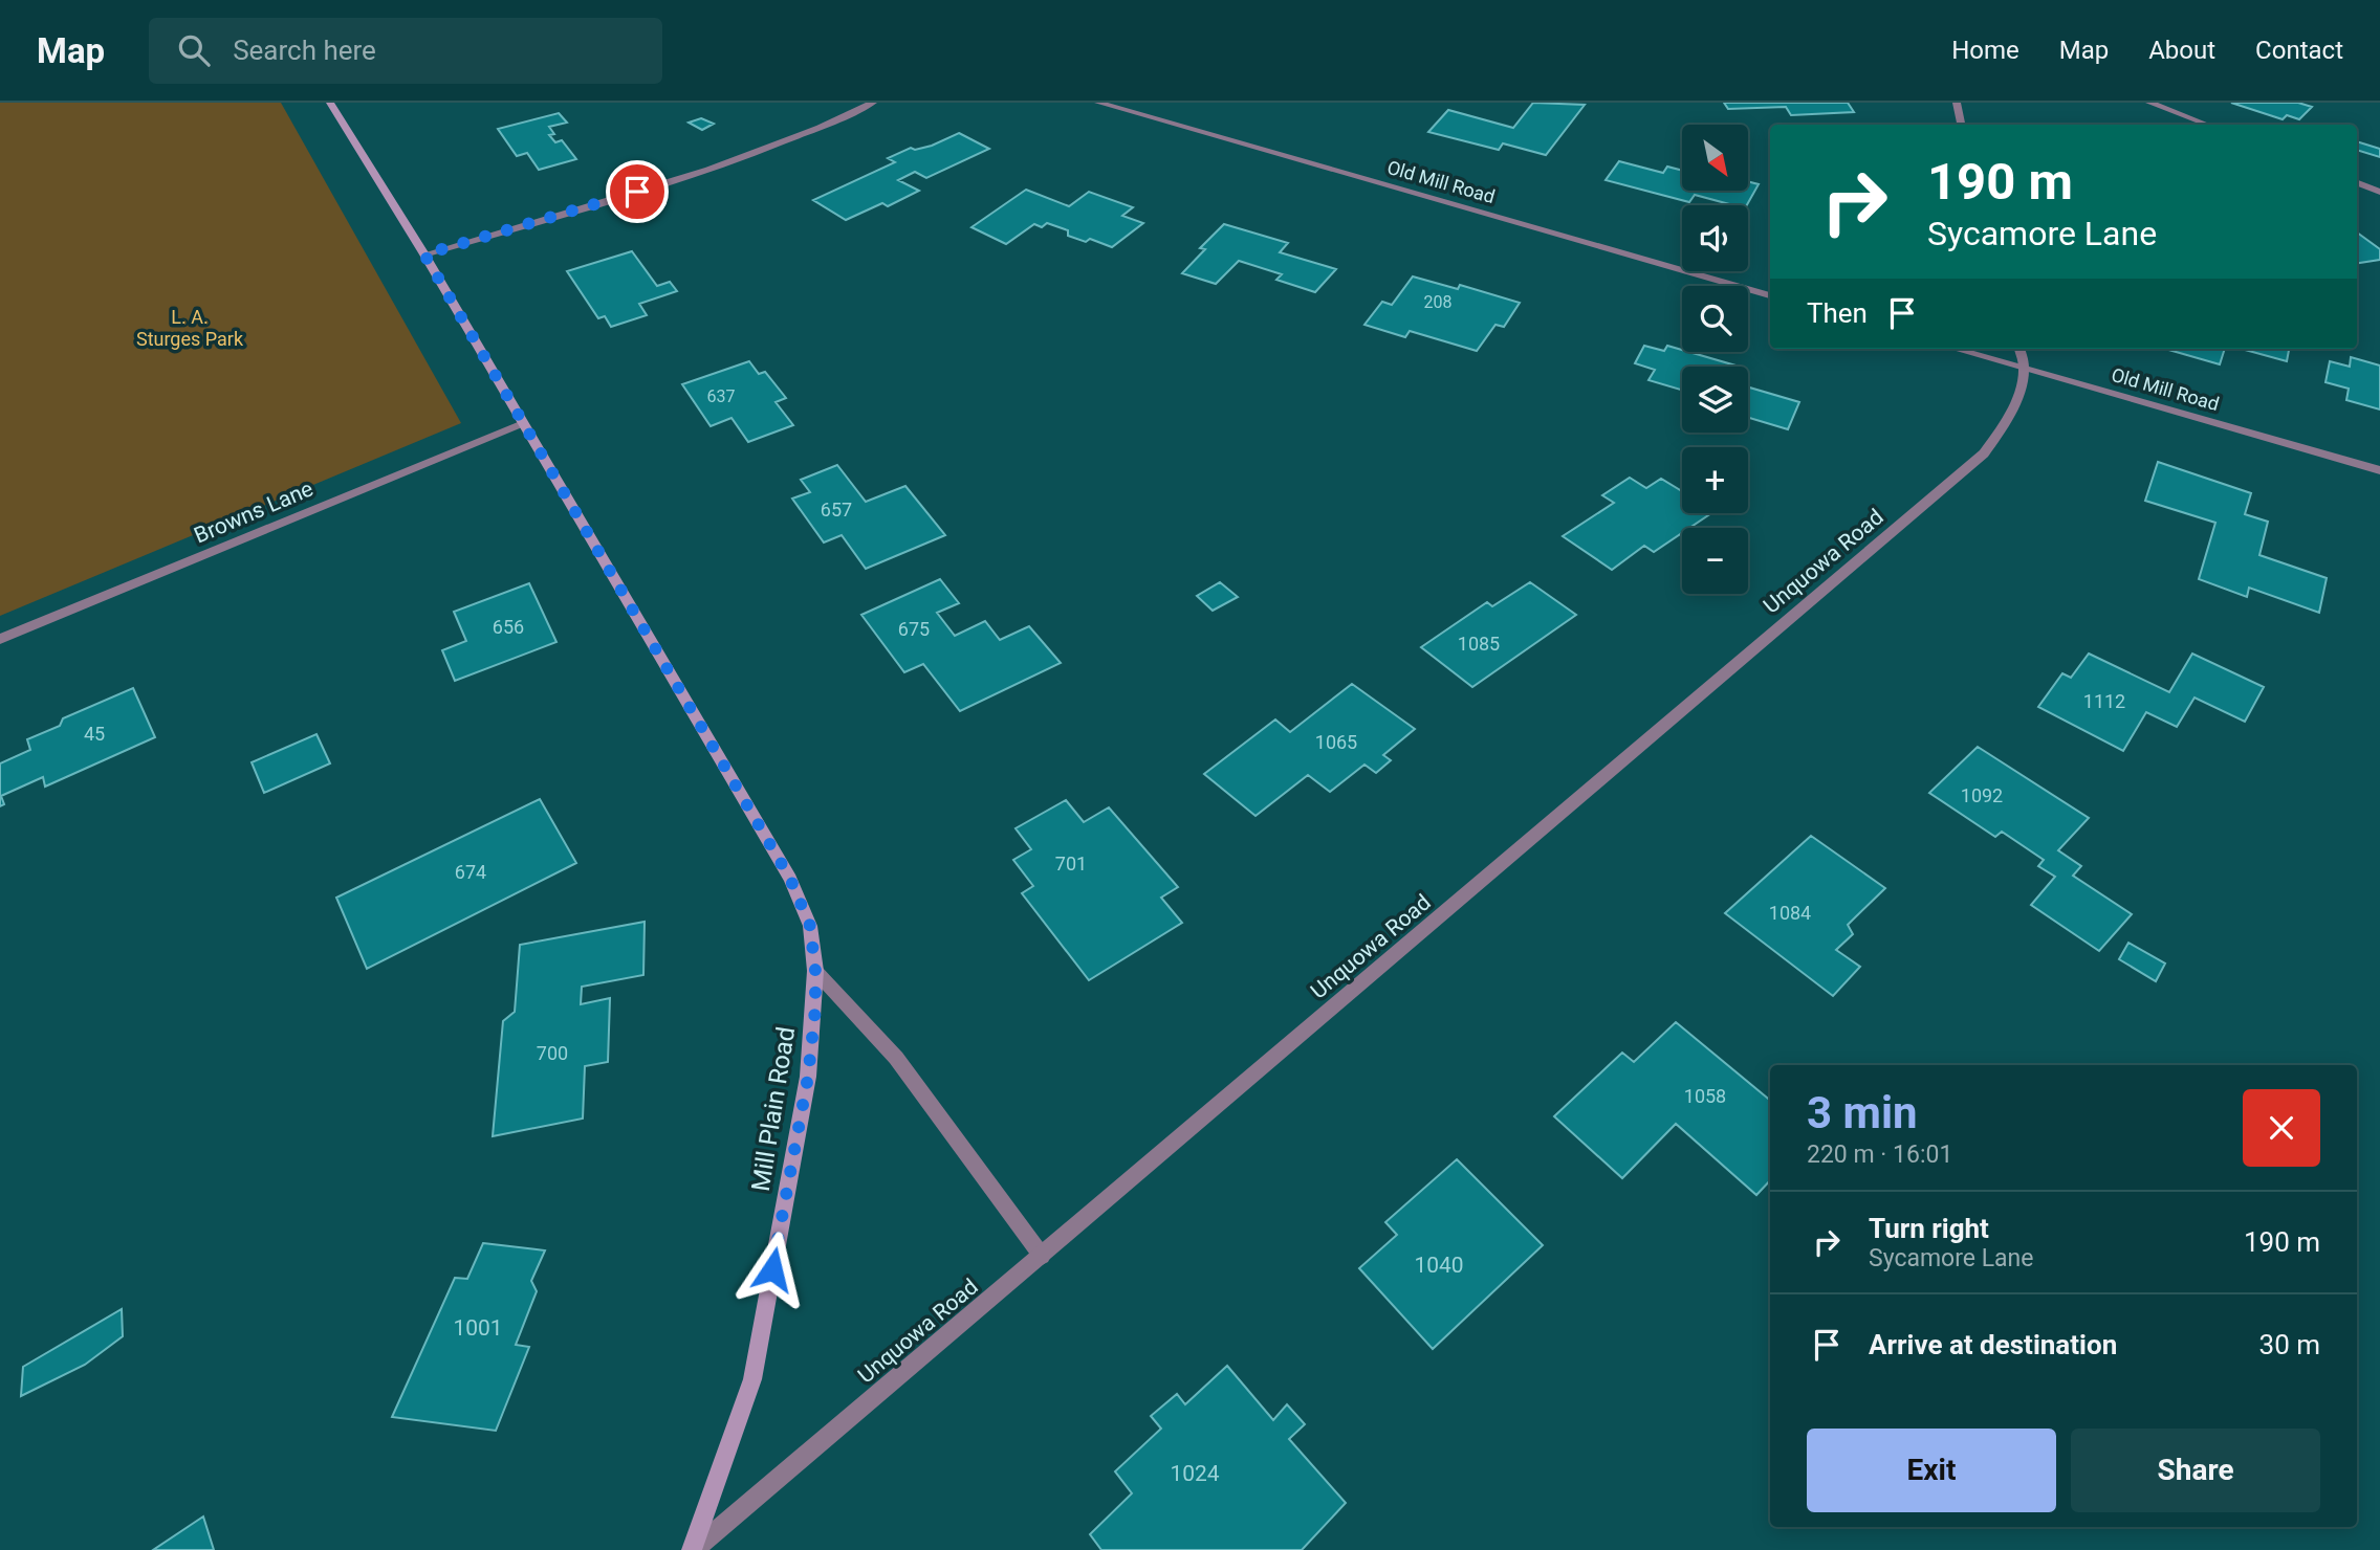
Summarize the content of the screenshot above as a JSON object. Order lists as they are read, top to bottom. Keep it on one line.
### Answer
{"streets":{"main road":["Mill Plain Road"],"street":["Old Mill Road","Browns Lane","Unquowa Road"]},"crossings":[["Old Mill Road","Unquowa Road"],["Browns Lane","Mill Plain Road"],["Unquowa Road","Mill Plain Road"]],"parks":["L. A. Sturges Park"],"house_numbers":["208","637","657","656","675","1085","1112","45","1065","1092","701","674","1084","700","1058","1040","1001","1024"],"north":"bottom right","page":{"header":"Map","search":"Search here","nav":["Home","Map","About","Contact"],"map_buttons":["+","−"],"turn":["190 m","Sycamore Lane"],"then":"Then","heading":["3 min","220 m · 16:01"],"list":[{"name":"Turn right","note":"Sycamore Lane","value":"190 m"},{"name":"Arrive at destination","value":"30 m"}],"buttons":["Exit","Share"]}}
